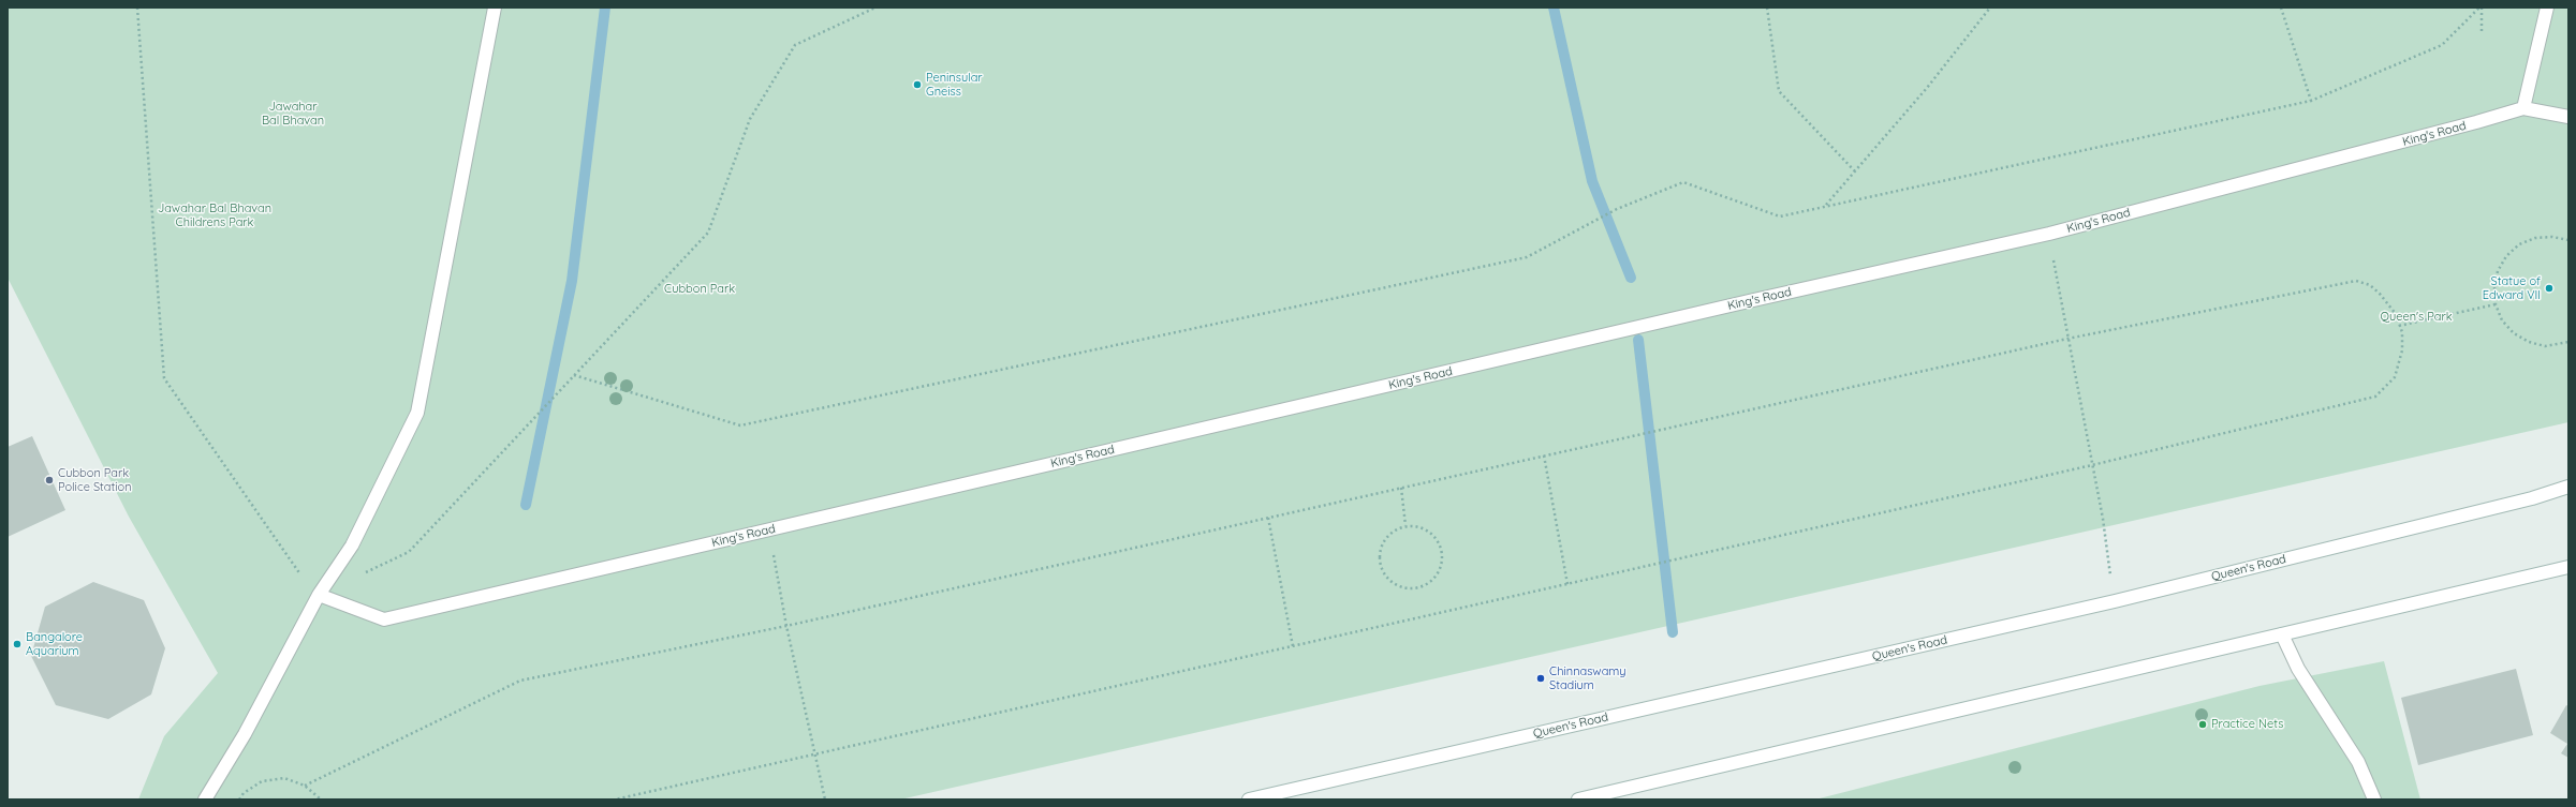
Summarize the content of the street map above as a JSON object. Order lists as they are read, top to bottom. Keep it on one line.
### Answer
{"streets":{"street":["King's Road","Queen's Road"]},"parks":["Jawahar Bal Bhavan","Jawahar Bal Bhavan Childrens Park","Cubbon Park","Queen's Park"],"places":["Peninsular Gneiss","Statue of Edward VII","Cubbon Park Police Station","Bangalore Aquarium","Chinnaswamy Stadium","Practice Nets"]}
